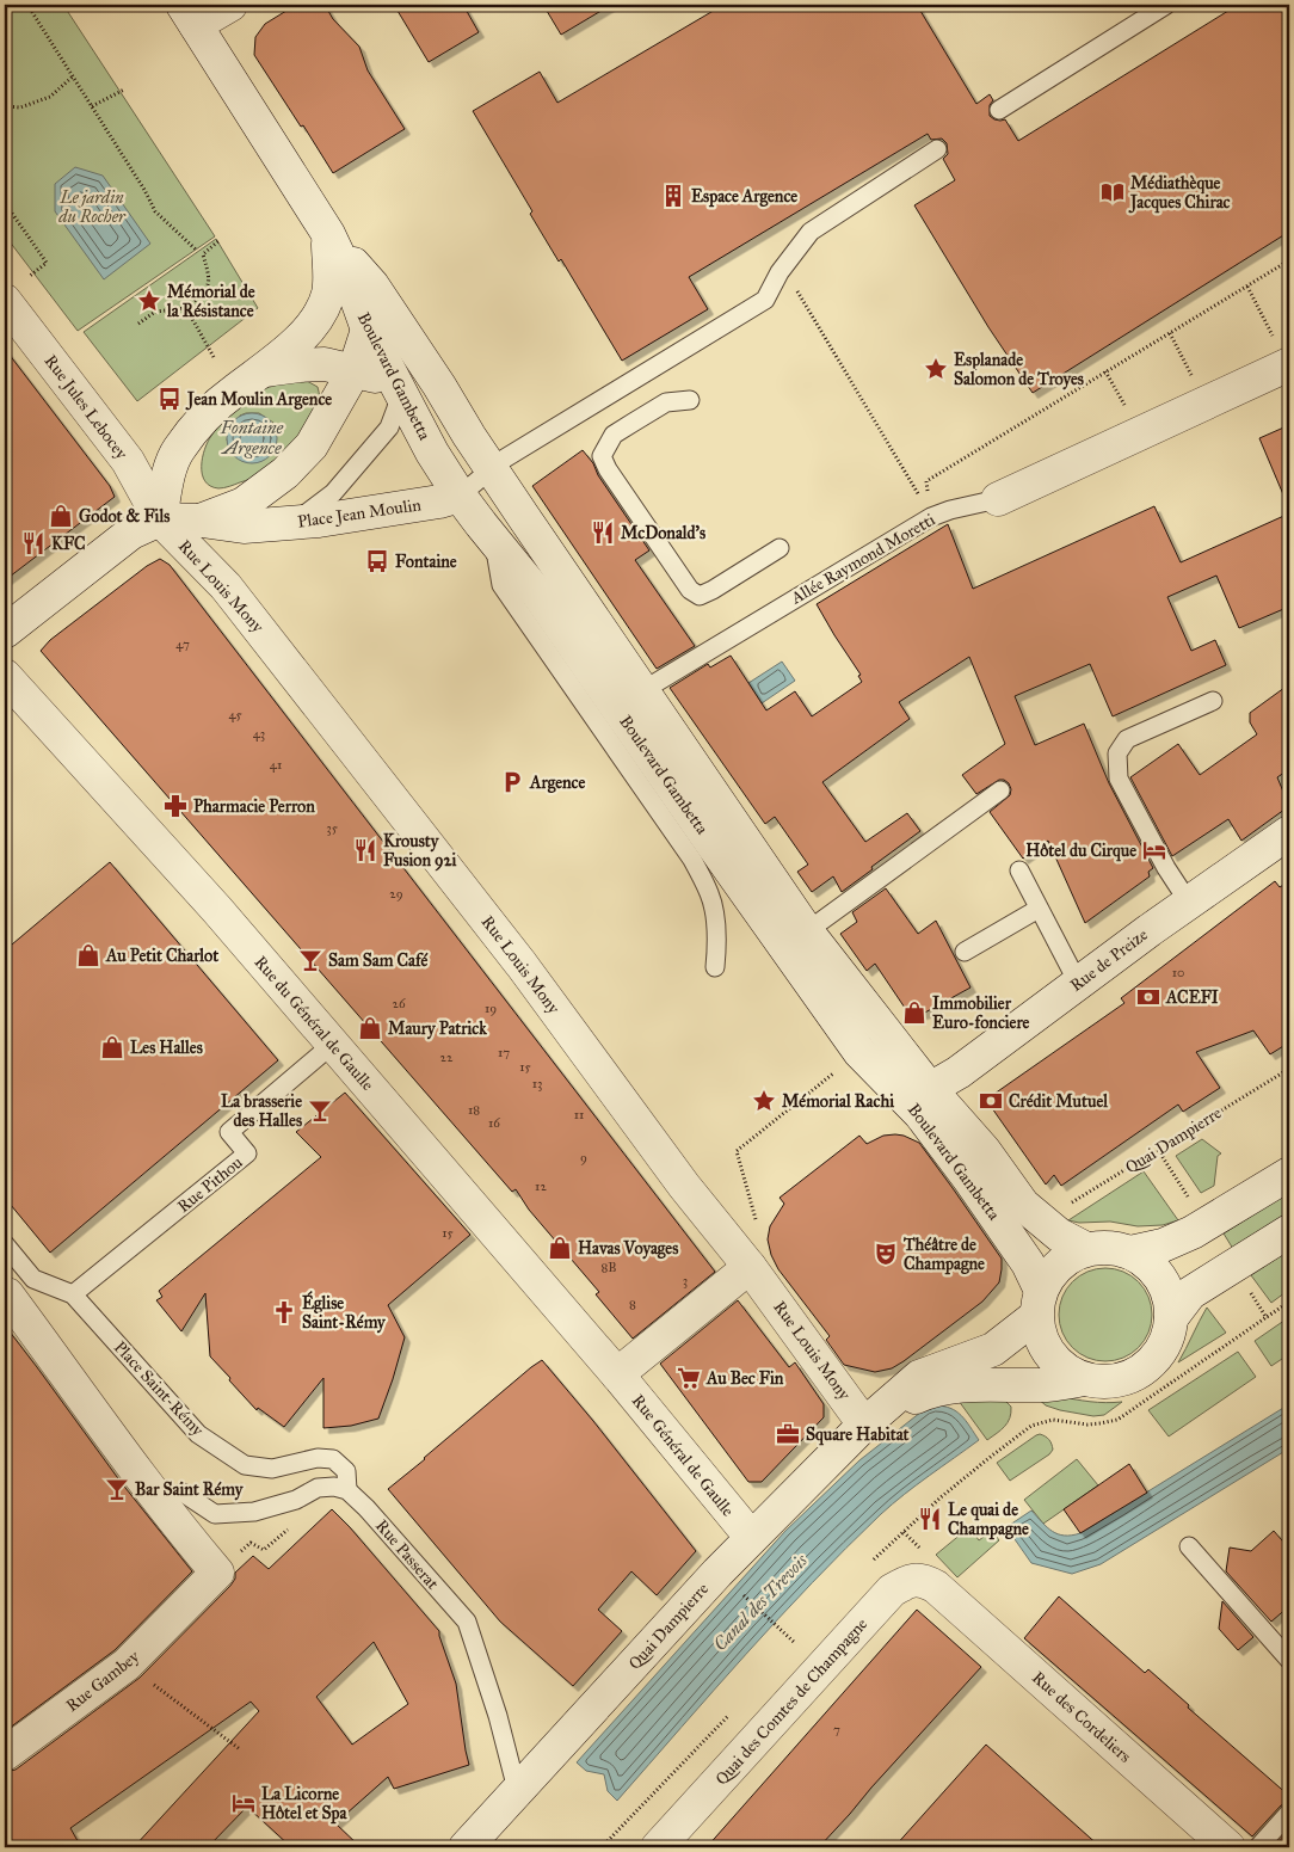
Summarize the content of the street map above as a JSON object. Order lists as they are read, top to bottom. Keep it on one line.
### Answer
{"streets":{"street":["Boulevard Gambetta","Rue Jules Lebocey","Place Jean Moulin","Allée Raymond Moretti","Rue Louis Mony","Rue de Preize","Rue du Général de Gaulle","Quai Dampierre","Rue Général de Gaulle","Rue Gambey","Quai des Comtes de Champagne","Rue des Cordeliers"],"lane":["Rue Pithou","Place Saint-Rémy","Rue Passerat"]},"crossings":[["Boulevard Gambetta","Place Jean Moulin"],["Boulevard Gambetta","Allée Raymond Moretti"],["Boulevard Gambetta","Rue de Preize"],["Boulevard Gambetta","Quai Dampierre"],["Rue Jules Lebocey","Place Jean Moulin"],["Rue Jules Lebocey","Rue Louis Mony"],["Place Jean Moulin","Rue Louis Mony"],["Rue Louis Mony","Quai Dampierre"],["Rue du Général de Gaulle","Rue Pithou"],["Rue du Général de Gaulle","Rue Général de Gaulle"],["Quai Dampierre","Rue Général de Gaulle"],["Quai Dampierre","Rue Passerat"],["Rue Pithou","Place Saint-Rémy"],["Place Saint-Rémy","Rue Passerat"],["Quai des Comtes de Champagne","Rue des Cordeliers"]],"water":["Fontaine Argence","Canal des Trevois"],"parks":["Le jardin du Rocher"],"places":{"library":["Médiathèque Jacques Chirac"],"building":["Espace Argence"],"place":["Mémorial de la Résistance","Esplanade Salomon de Troyes","Mémorial Rachi"],"bus stop":["Jean Moulin Argence","Fontaine"],"shop":["Godot & Fils","Au Petit Charlot","Immobilier Euro-fonciere","Maury Patrick","Les Halles","Havas Voyages"],"restaurant":["McDonald's","KFC","Krousty Fusion 92i","Le quai de Champagne"],"parking":["Argence"],"pharmacy":["Pharmacie Perron"],"hotel":["Hôtel du Cirque","La Licorne Hôtel et Spa"],"bar":["Sam Sam Café","La brasserie des Halles","Bar Saint Rémy"],"bank":["ACEFI","Crédit Mutuel"],"theatre":["Théâtre de Champagne"],"church":["Église Saint-Rémy"],"supermarket":["Au Bec Fin"],"office":["Square Habitat"]},"house_numbers":["47","45","43","41","35","29","10","26","19","17","22","15","13","18","11","16","9","12","15","8B","3","8","7"]}
